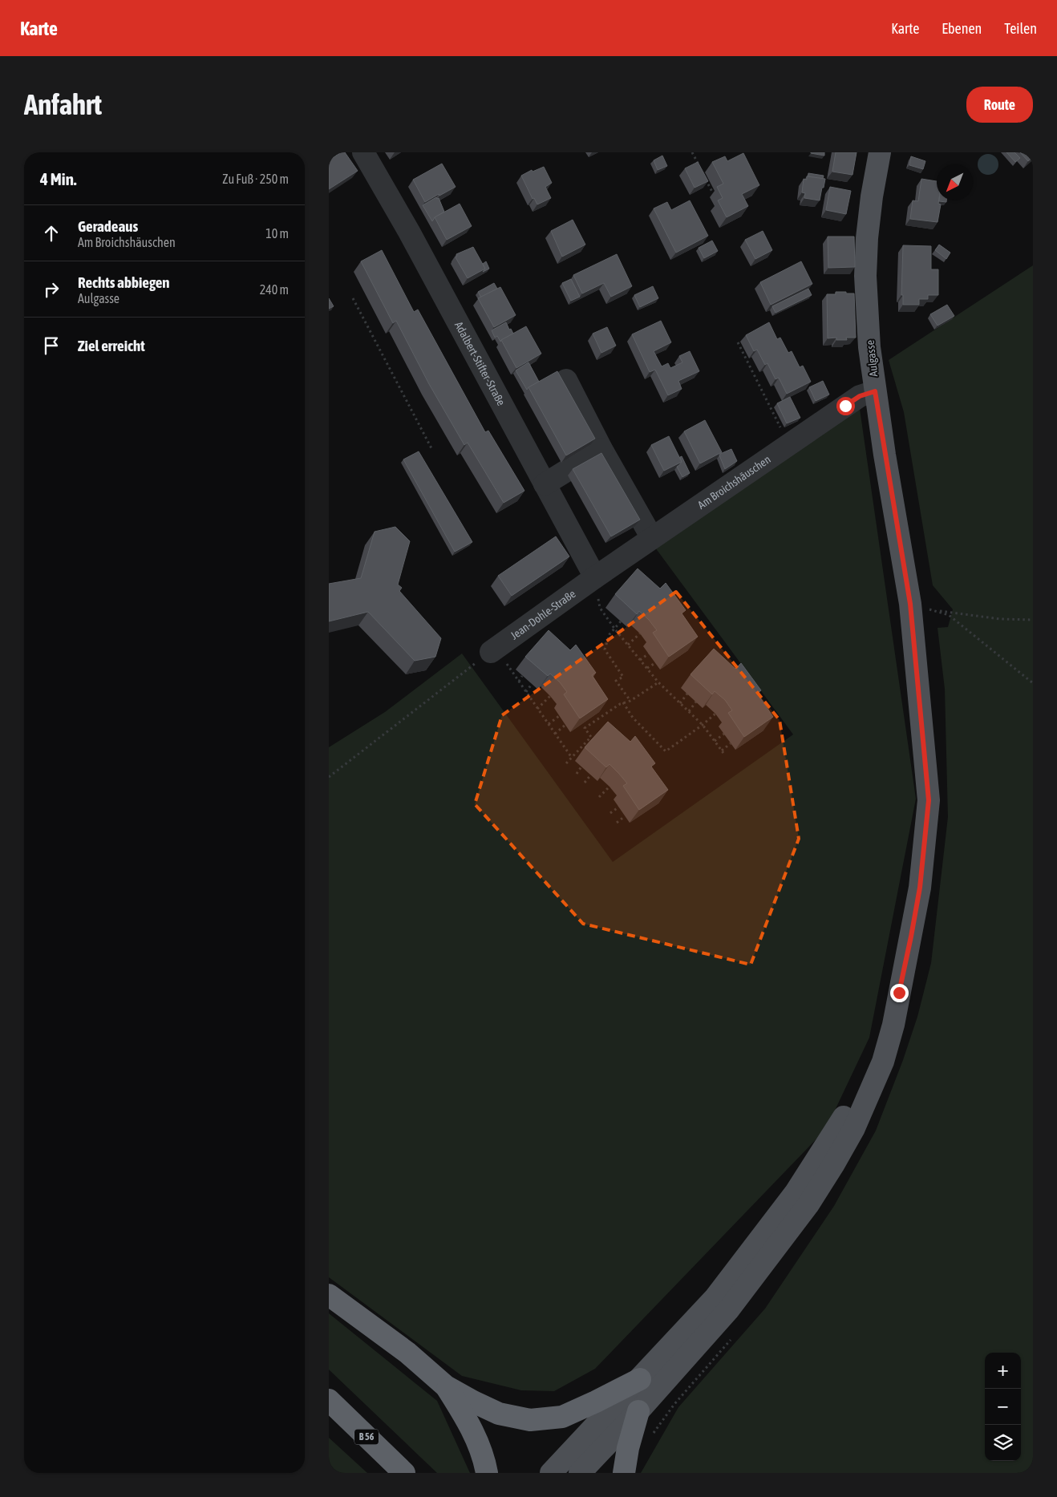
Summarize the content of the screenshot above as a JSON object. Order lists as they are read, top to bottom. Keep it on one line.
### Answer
{"streets":{"highway":["B 56"],"main road":["Aulgasse"],"street":["Adalbert-Stifter-Straße","Am Broichshäuschen","Jean-Dohle-Straße"]},"crossings":[["Aulgasse","Am Broichshäuschen"],["Adalbert-Stifter-Straße","Am Broichshäuschen"],["Adalbert-Stifter-Straße","Jean-Dohle-Straße"],["Am Broichshäuschen","Jean-Dohle-Straße"]],"north":"bottom left","page":{"header":"Karte","nav":["Karte","Ebenen","Teilen"],"buttons":"Route","title":"Anfahrt","heading":["4 Min.","Zu Fuß · 250 m"],"list":[["Geradeaus","Am Broichshäuschen","10 m"],["Rechts abbiegen","Aulgasse","240 m"],"Ziel erreicht"],"map_buttons":["+","−"]}}
